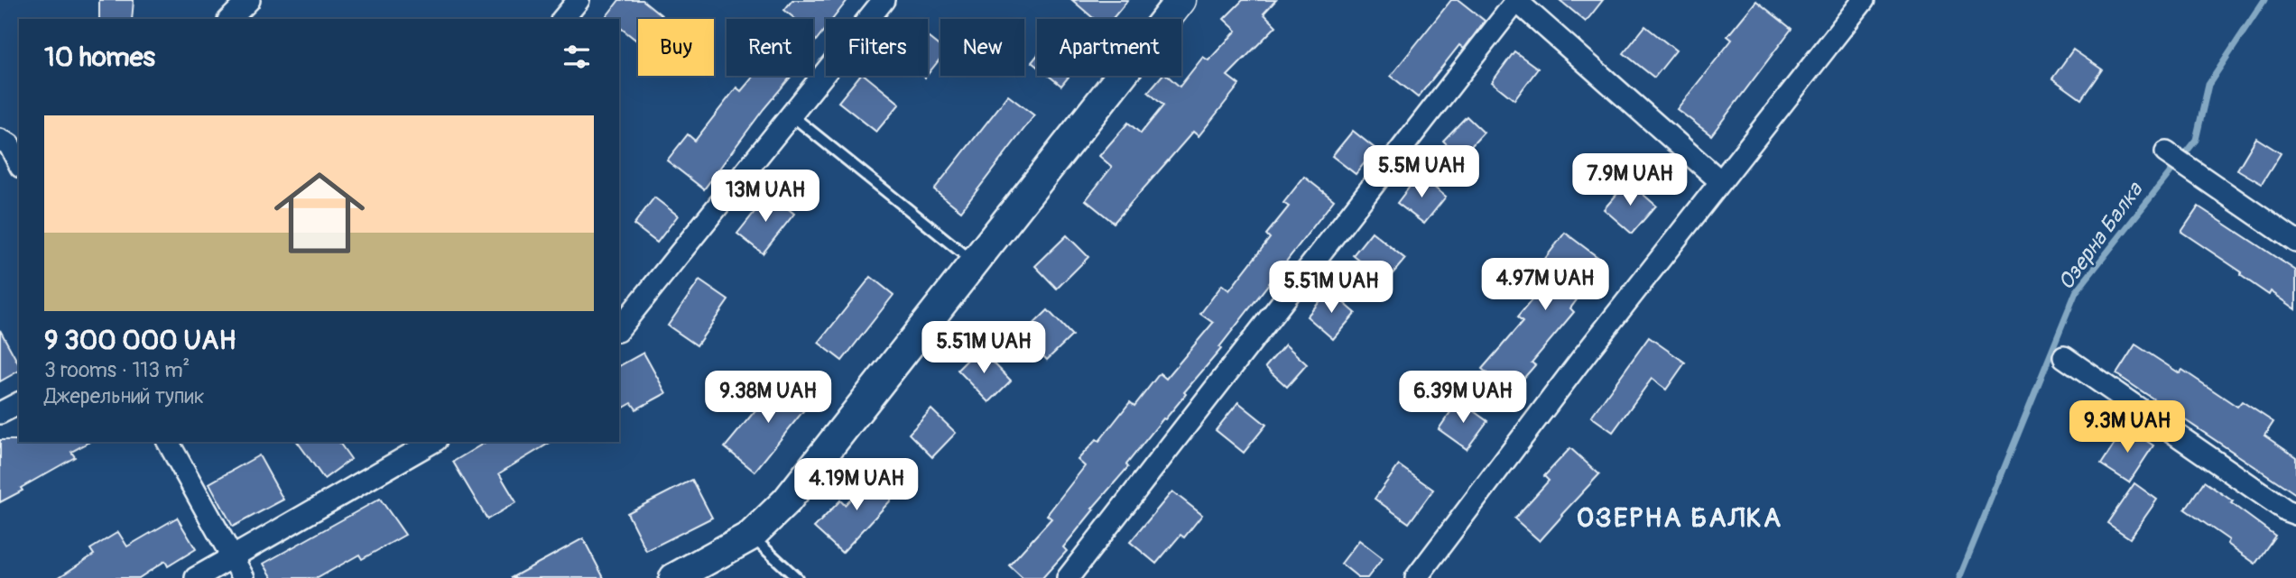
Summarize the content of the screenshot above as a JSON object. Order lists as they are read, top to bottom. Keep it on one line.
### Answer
{"districts":["ОЗЕРНА БАЛКА"],"water":["Озерна Балка"],"page":{"chip":["Buy","Rent","Filters","New","Apartment"],"heading":"10 homes","list":[{"name":"9 300 000 UAH","note":"3 rooms · 113 m² · Джерельний тупик"}],"price":["5.5M UAH","7.9M UAH","13M UAH","4.97M UAH","5.51M UAH","5.51M UAH","9.38M UAH","6.39M UAH","9.3M UAH","4.19M UAH"]}}
